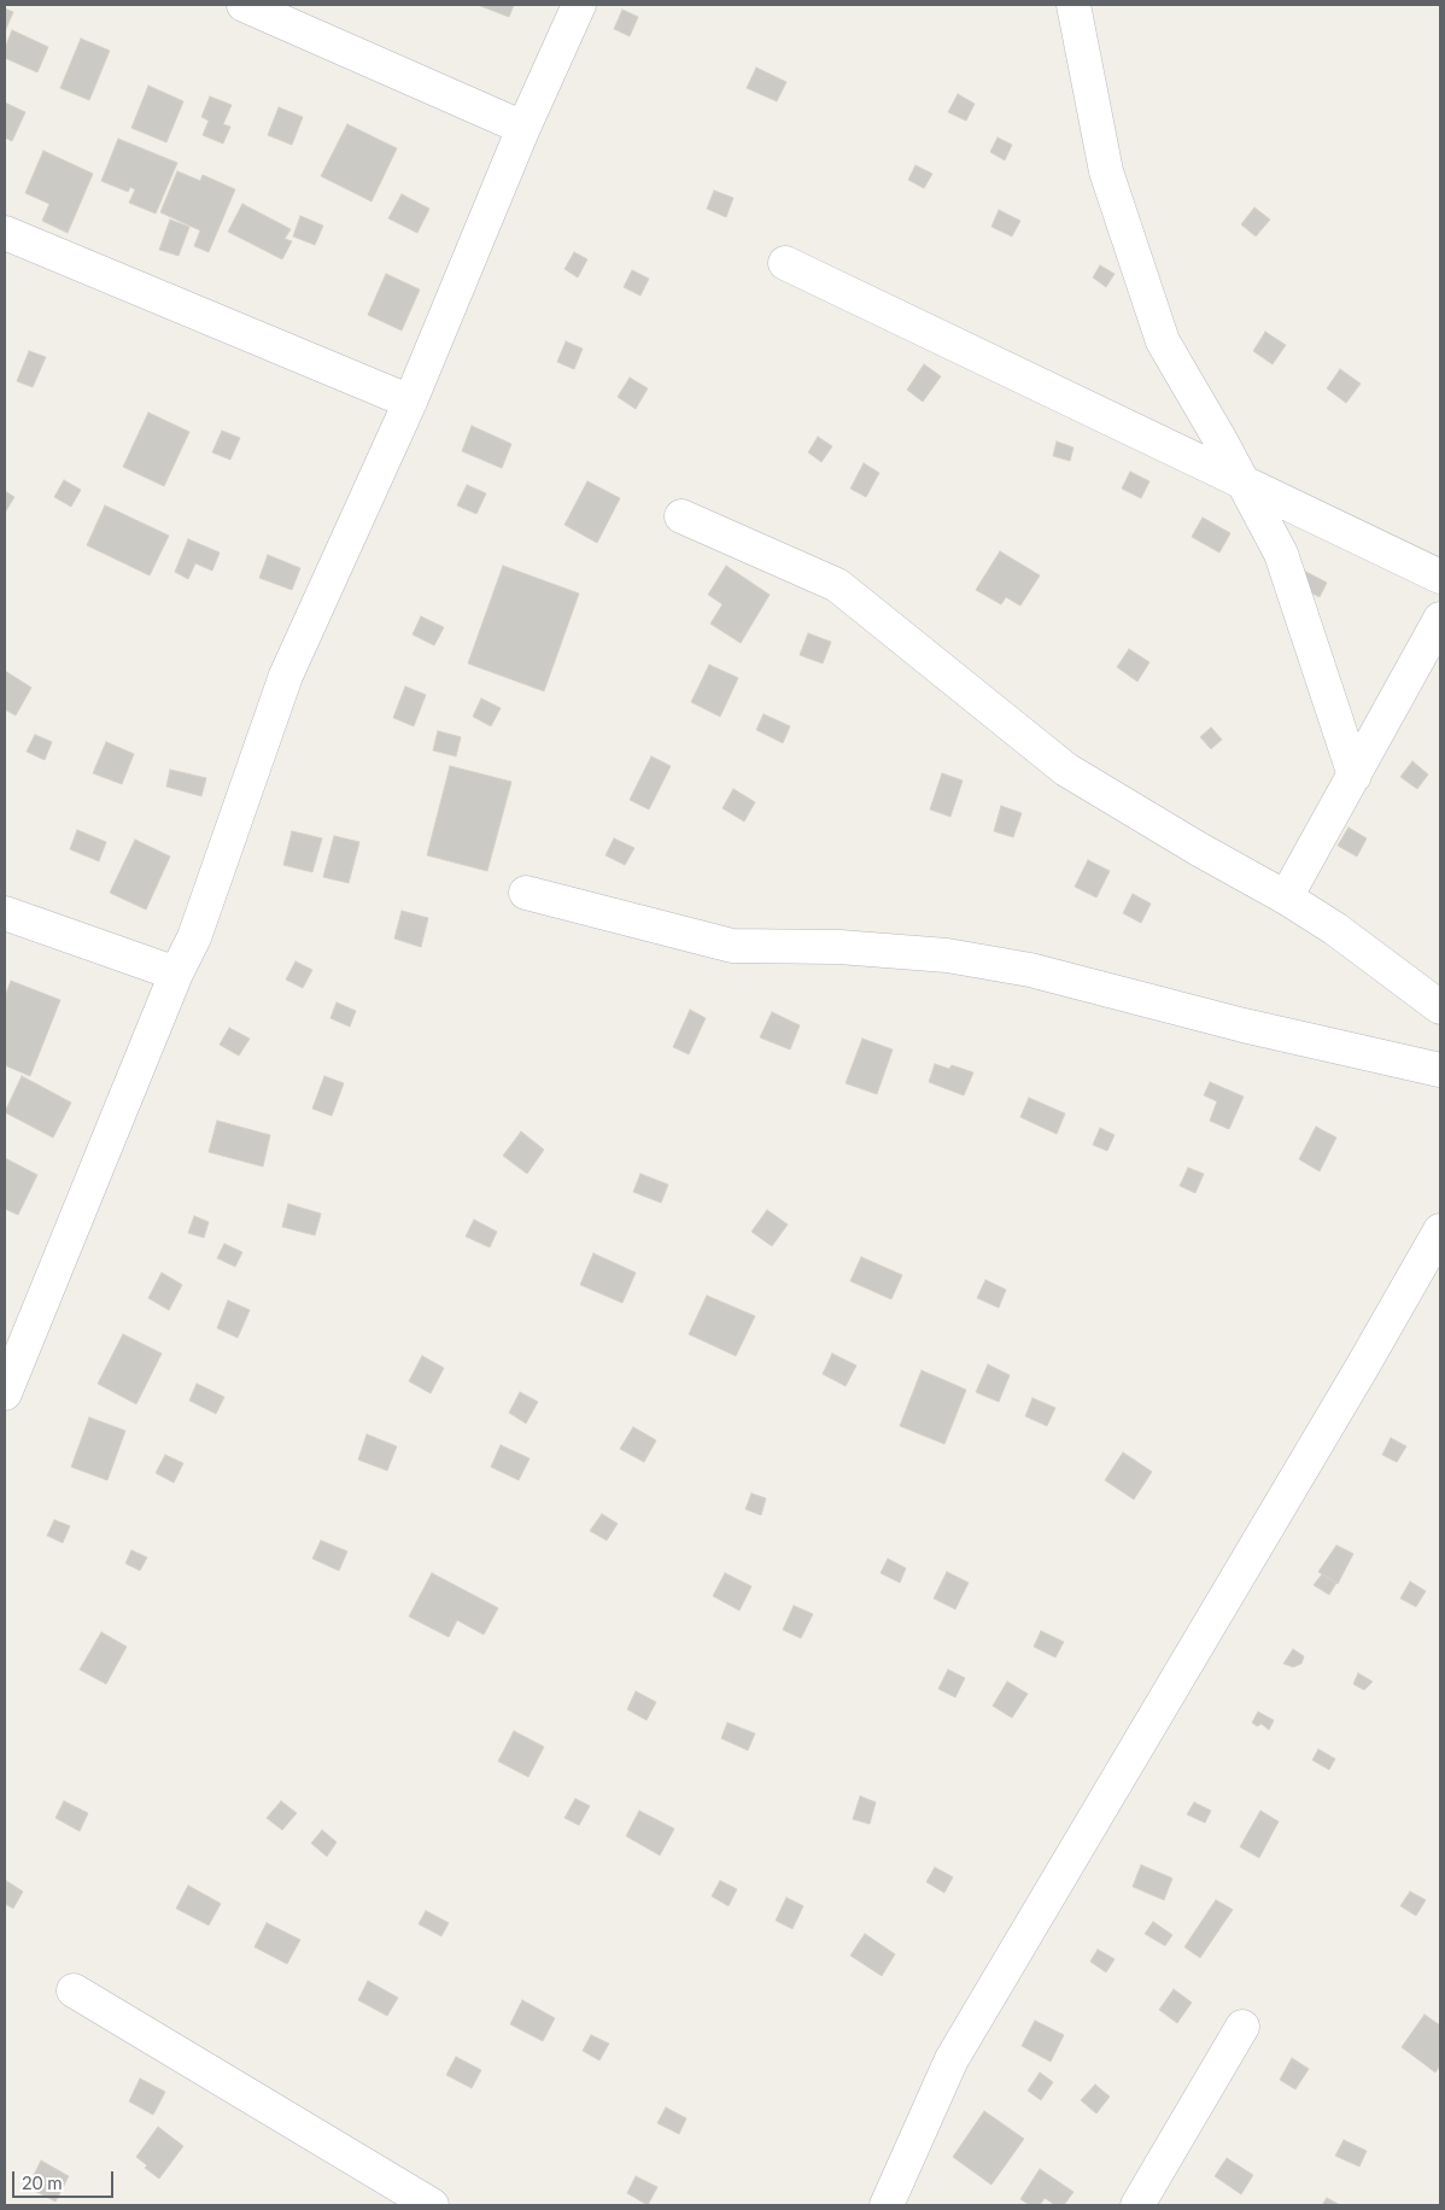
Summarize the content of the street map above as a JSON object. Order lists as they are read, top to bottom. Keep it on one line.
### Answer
{"scale_bar":"20 m"}
